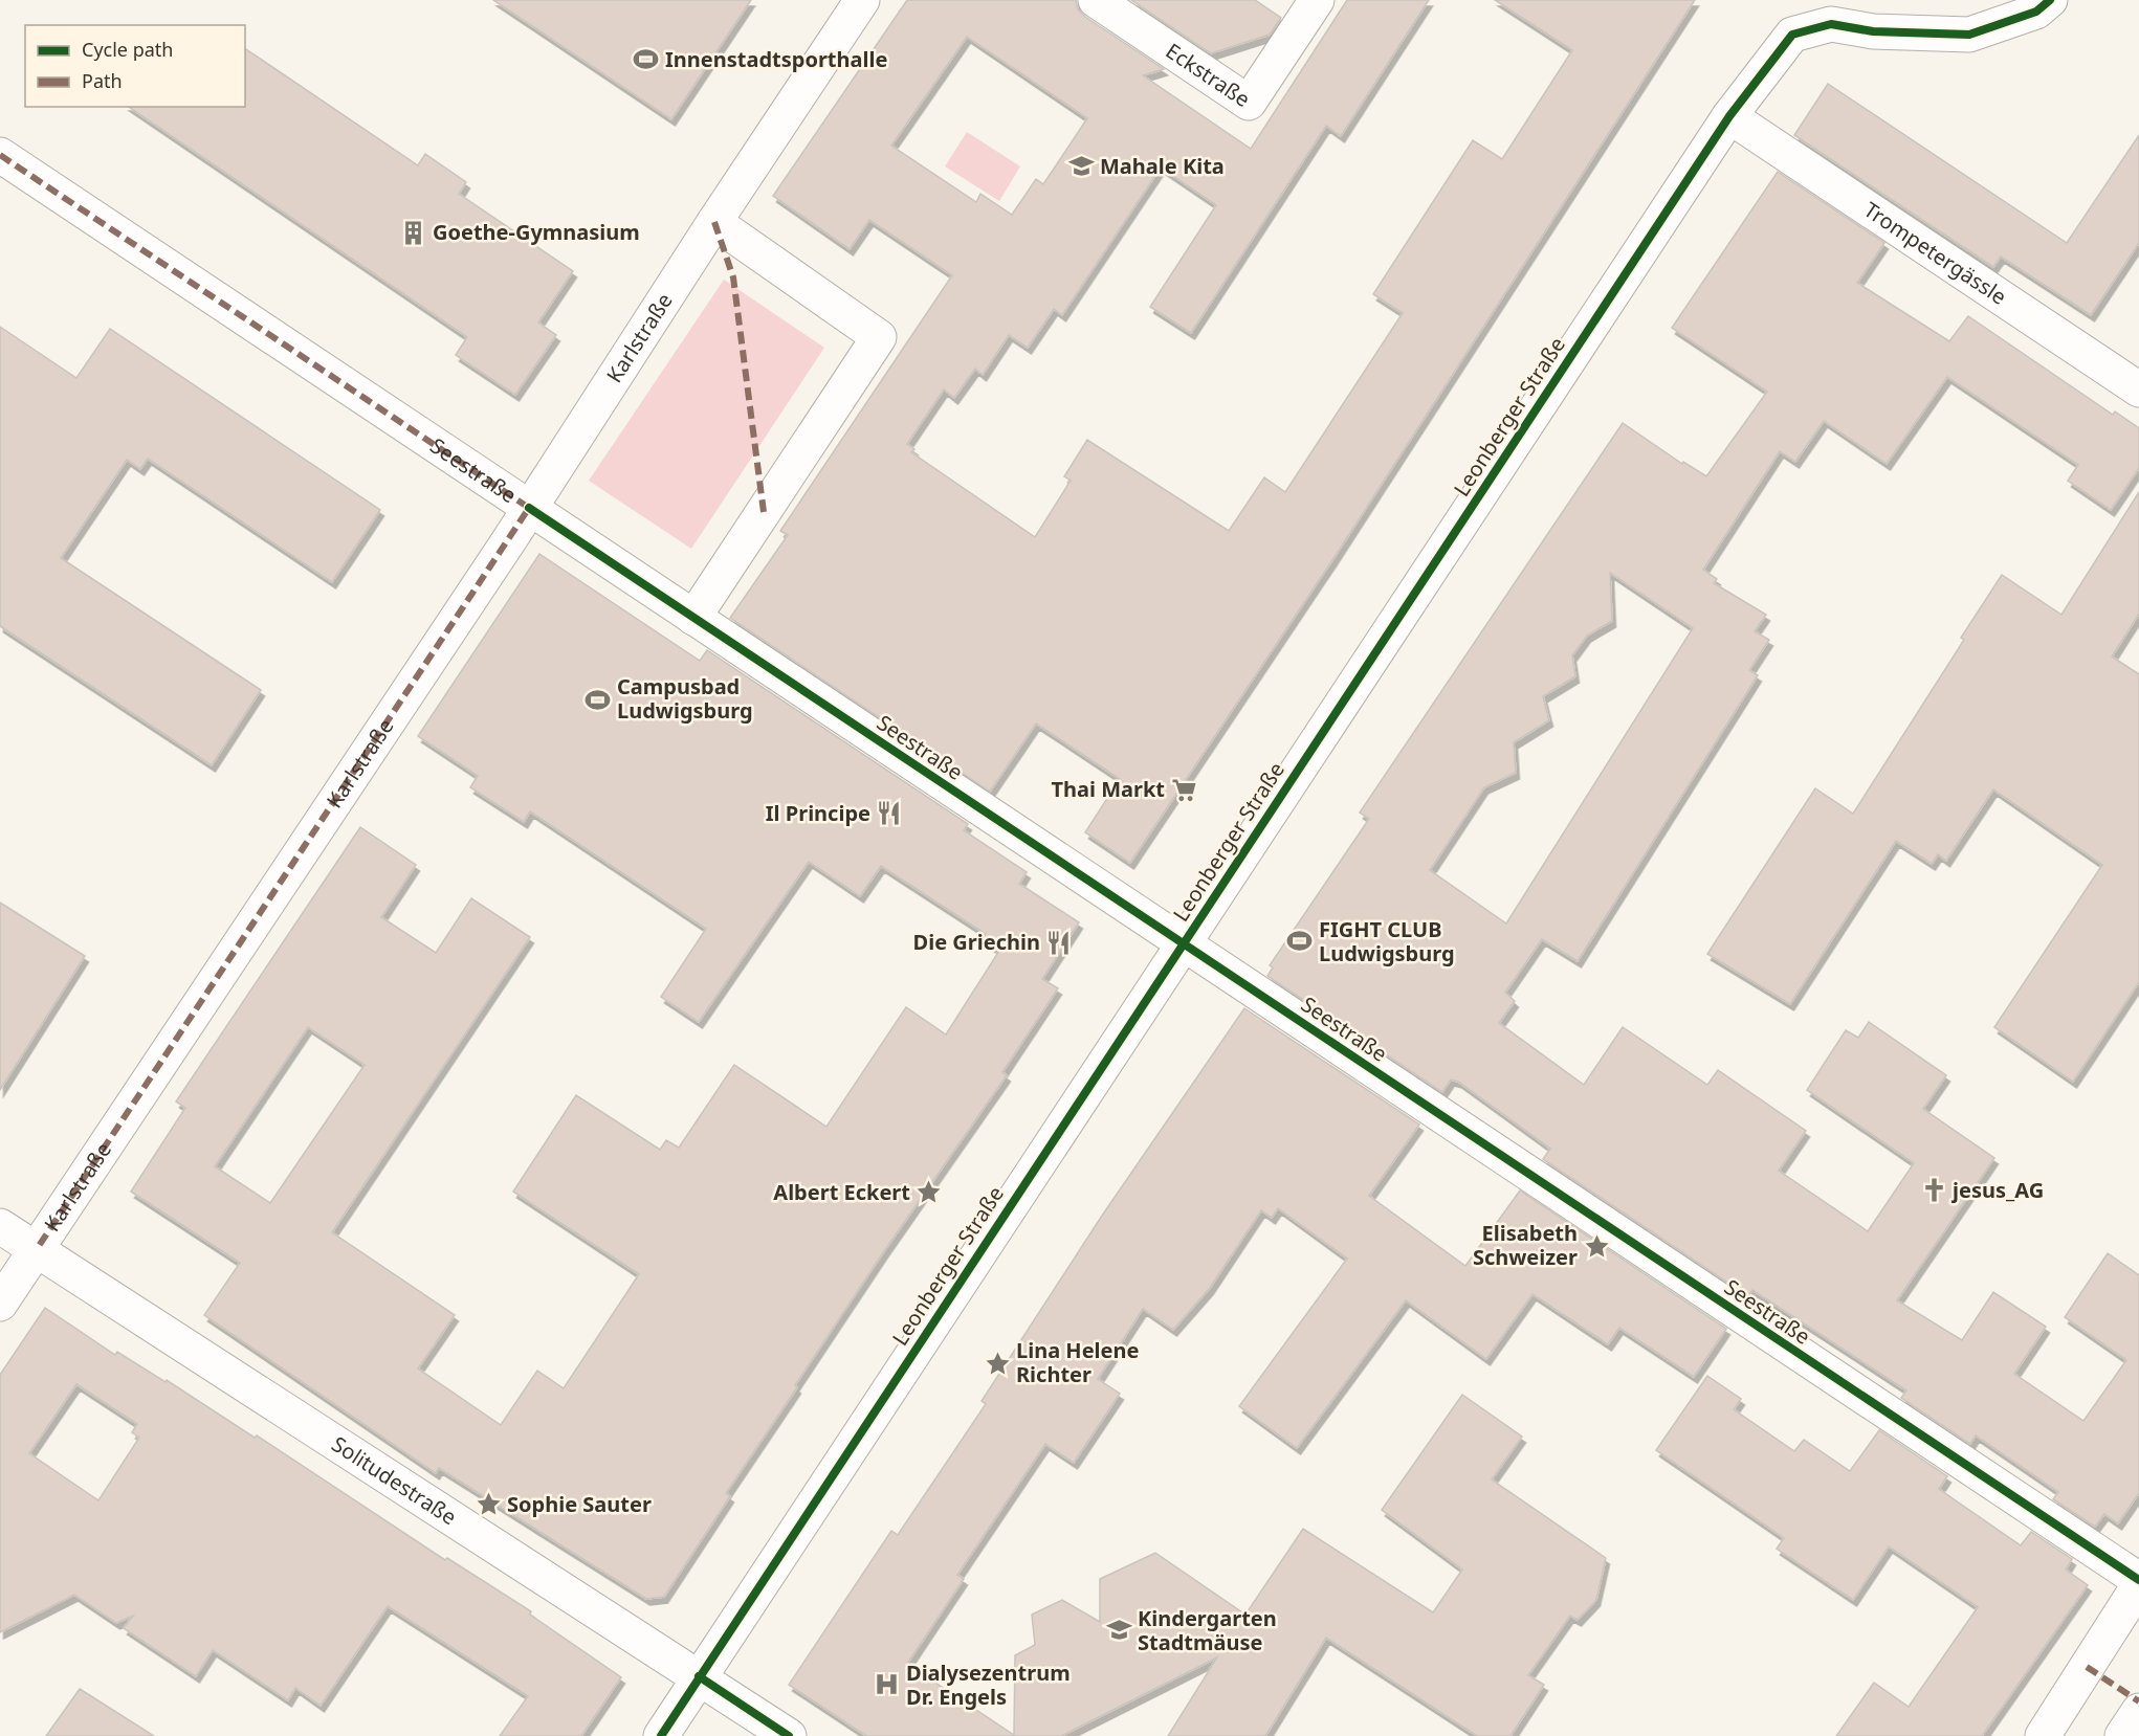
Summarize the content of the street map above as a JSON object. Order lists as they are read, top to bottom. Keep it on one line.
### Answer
{"streets":{"street":["Eckstraße","Trompetergässle","Karlstraße","Leonberger Straße","Seestraße","Solitudestraße"]},"crossings":[["Trompetergässle","Leonberger Straße"],["Karlstraße","Seestraße"],["Karlstraße","Solitudestraße"],["Leonberger Straße","Seestraße"],["Leonberger Straße","Solitudestraße"]],"places":{"sports":["Innenstadtsporthalle","Campusbad Ludwigsburg","FIGHT CLUB Ludwigsburg"],"school or university":["Mahale Kita","Kindergarten Stadtmäuse"],"building":["Goethe-Gymnasium"],"supermarket":["Thai Markt"],"restaurant":["Il Principe","Die Griechin"],"church":["jesus_AG"],"place":["Albert Eckert","Elisabeth Schweizer","Lina Helene Richter","Sophie Sauter"],"hospital":["Dialysezentrum Dr. Engels"]},"legend":["Cycle path","Path"]}
